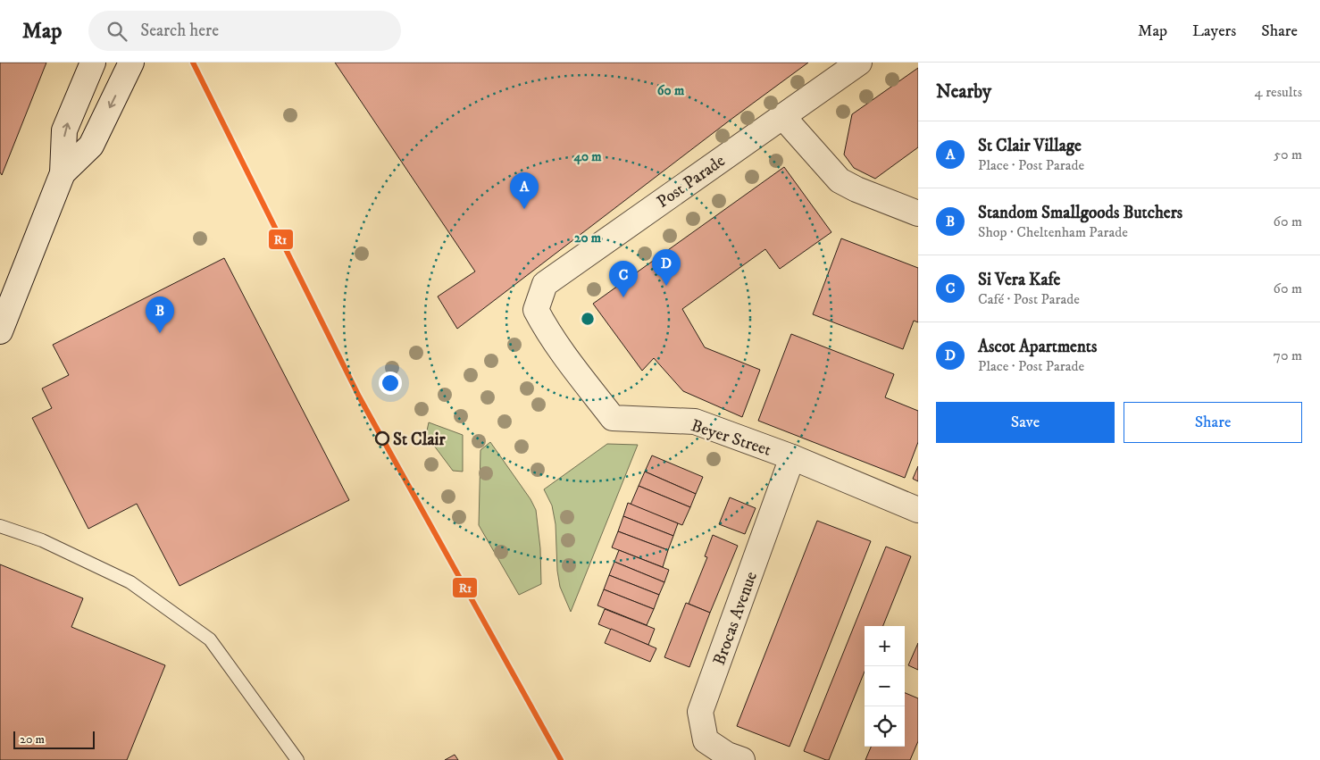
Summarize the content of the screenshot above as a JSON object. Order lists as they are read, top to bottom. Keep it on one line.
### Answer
{"streets":{"street":["Post Parade","Beyer Street","Brocas Avenue"]},"crossings":[["Post Parade","Beyer Street"],["Beyer Street","Brocas Avenue"]],"places":["St Clair"],"lines":["transit line R1"],"scale_bar":"20 m","page":{"header":"Map","search":"Search here","nav":["Map","Layers","Share"],"heading":["Nearby","4 results"],"list":[{"mark":"A","name":"St Clair Village","note":"Place · Post Parade","value":"50 m"},{"mark":"B","name":"Standom Smallgoods Butchers","note":"Shop · Cheltenham Parade","value":"60 m"},{"mark":"C","name":"Si Vera Kafe","note":"Café · Post Parade","value":"60 m"},{"mark":"D","name":"Ascot Apartments","note":"Place · Post Parade","value":"70 m"}],"pins":["A","D","C","B"],"buttons":["Save","Share"],"map_buttons":["+","−"],"scale":"20 m"},"rings":["60 m","40 m","20 m"]}
